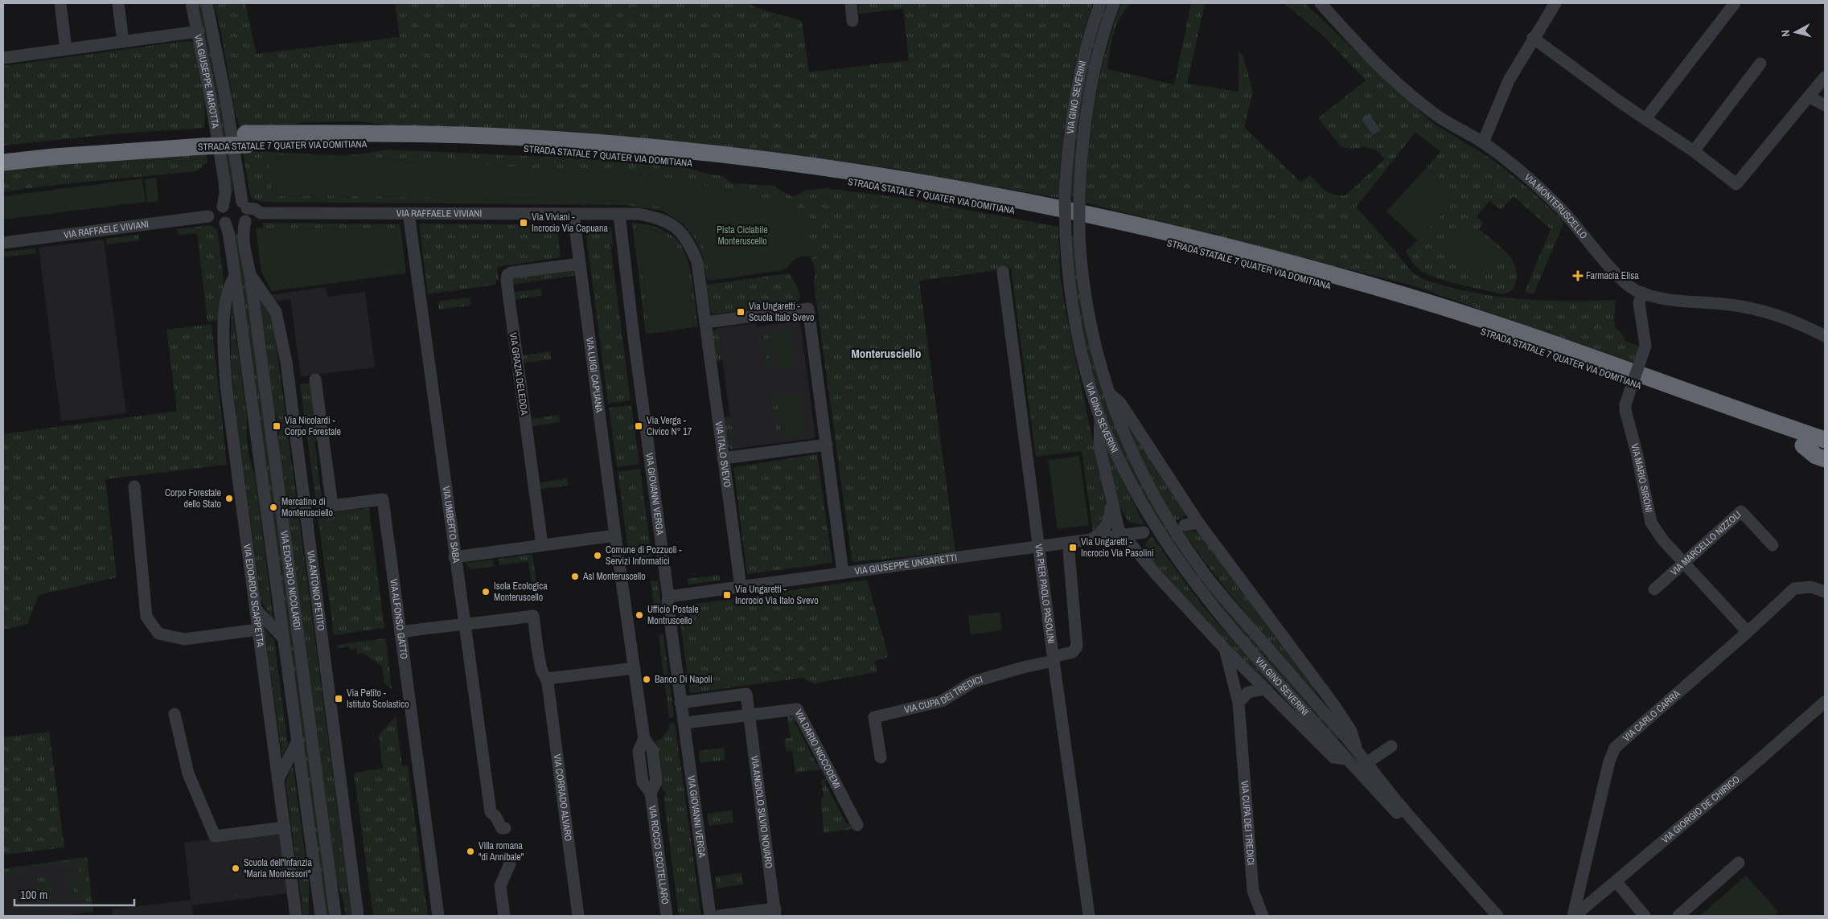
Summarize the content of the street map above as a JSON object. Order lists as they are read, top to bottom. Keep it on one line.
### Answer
{"streets":{"highway":["STRADA STATALE 7 QUATER VIA DOMITIANA"],"street":["VIA GIUSEPPE MAROTTA","VIA GINO SEVERINI","VIA MONTERUSCELLO","VIA RAFFAELE VIVIANI","VIA GRAZIA DELEDDA","VIA LUIGI CAPUANA","VIA ITALO SVEVO","VIA MARIO SIRONI","VIA GIOVANNI VERGA","VIA UMBERTO SABA","VIA MARCELLO NIZZOLI","VIA GIUSEPPE UNGARETTI","VIA EDOARDO NICOLARDI","VIA ANTONIO PETITO","VIA PIER PAOLO PASOLINI","VIA EDOARDO SCARPETTA","VIA ALFONSO GATTO","VIA CUPA DEI TREDICI","VIA CARLO CARRÀ","VIA DARIO NICCODEMI","VIA CORRADO ALVARO","VIA GIORGIO DE CHIRICO","VIA ANGIOLO SILVIO NOVARO","VIA ROCCO SCOTELLARO"]},"crossings":[["VIA GIUSEPPE MAROTTA","VIA RAFFAELE VIVIANI"],["VIA GIUSEPPE MAROTTA","VIA EDOARDO NICOLARDI"],["VIA GINO SEVERINI","VIA GIUSEPPE UNGARETTI"],["VIA GINO SEVERINI","VIA CUPA DEI TREDICI"],["VIA MONTERUSCELLO","VIA MARIO SIRONI"],["VIA RAFFAELE VIVIANI","VIA LUIGI CAPUANA"],["VIA RAFFAELE VIVIANI","VIA ITALO SVEVO"],["VIA RAFFAELE VIVIANI","VIA GIOVANNI VERGA"],["VIA RAFFAELE VIVIANI","VIA UMBERTO SABA"],["VIA RAFFAELE VIVIANI","VIA EDOARDO NICOLARDI"],["VIA GRAZIA DELEDDA","VIA LUIGI CAPUANA"],["VIA LUIGI CAPUANA","VIA ROCCO SCOTELLARO"],["VIA ITALO SVEVO","VIA GIOVANNI VERGA"],["VIA ITALO SVEVO","VIA GIUSEPPE UNGARETTI"],["VIA MARIO SIRONI","VIA MARCELLO NIZZOLI"],["VIA MARIO SIRONI","VIA CARLO CARRÀ"],["VIA GIOVANNI VERGA","VIA GIUSEPPE UNGARETTI"],["VIA GIOVANNI VERGA","VIA DARIO NICCODEMI"],["VIA GIOVANNI VERGA","VIA ANGIOLO SILVIO NOVARO"],["VIA UMBERTO SABA","VIA CORRADO ALVARO"],["VIA GIUSEPPE UNGARETTI","VIA PIER PAOLO PASOLINI"],["VIA EDOARDO NICOLARDI","VIA ANTONIO PETITO"],["VIA EDOARDO NICOLARDI","VIA EDOARDO SCARPETTA"],["VIA PIER PAOLO PASOLINI","VIA CUPA DEI TREDICI"],["VIA CARLO CARRÀ","VIA GIORGIO DE CHIRICO"],["VIA DARIO NICCODEMI","VIA ANGIOLO SILVIO NOVARO"]],"districts":["Monterusciello"],"parks":["Pista Ciclabile Monteruscello"],"places":{"transit":["Via Viviani - Incrocio Via Capuana","Via Ungaretti - Scuola Italo Svevo","Via Nicolardi - Corpo Forestale","Via Verga - Civico N° 17","Via Ungaretti - Incrocio Via Pasolini","Via Ungaretti - Incrocio Via Italo Svevo","Via Petito - Istituto Scolastico"],"health":["Farmacia Elisa"],"other":["Corpo Forestale dello Stato","Mercatino di Monterusciello","Comune di Pozzuoli - Servizi Informatici","Asl Monteruscello","Isola Ecologica Monteruscello","Ufficio Postale Montruscello","Banco Di Napoli","Villa romana \"di Annibale\"","Scuola dell'Infanzia \"Maria Montessori\""]},"scale_bar":"100 m","north":"left"}
